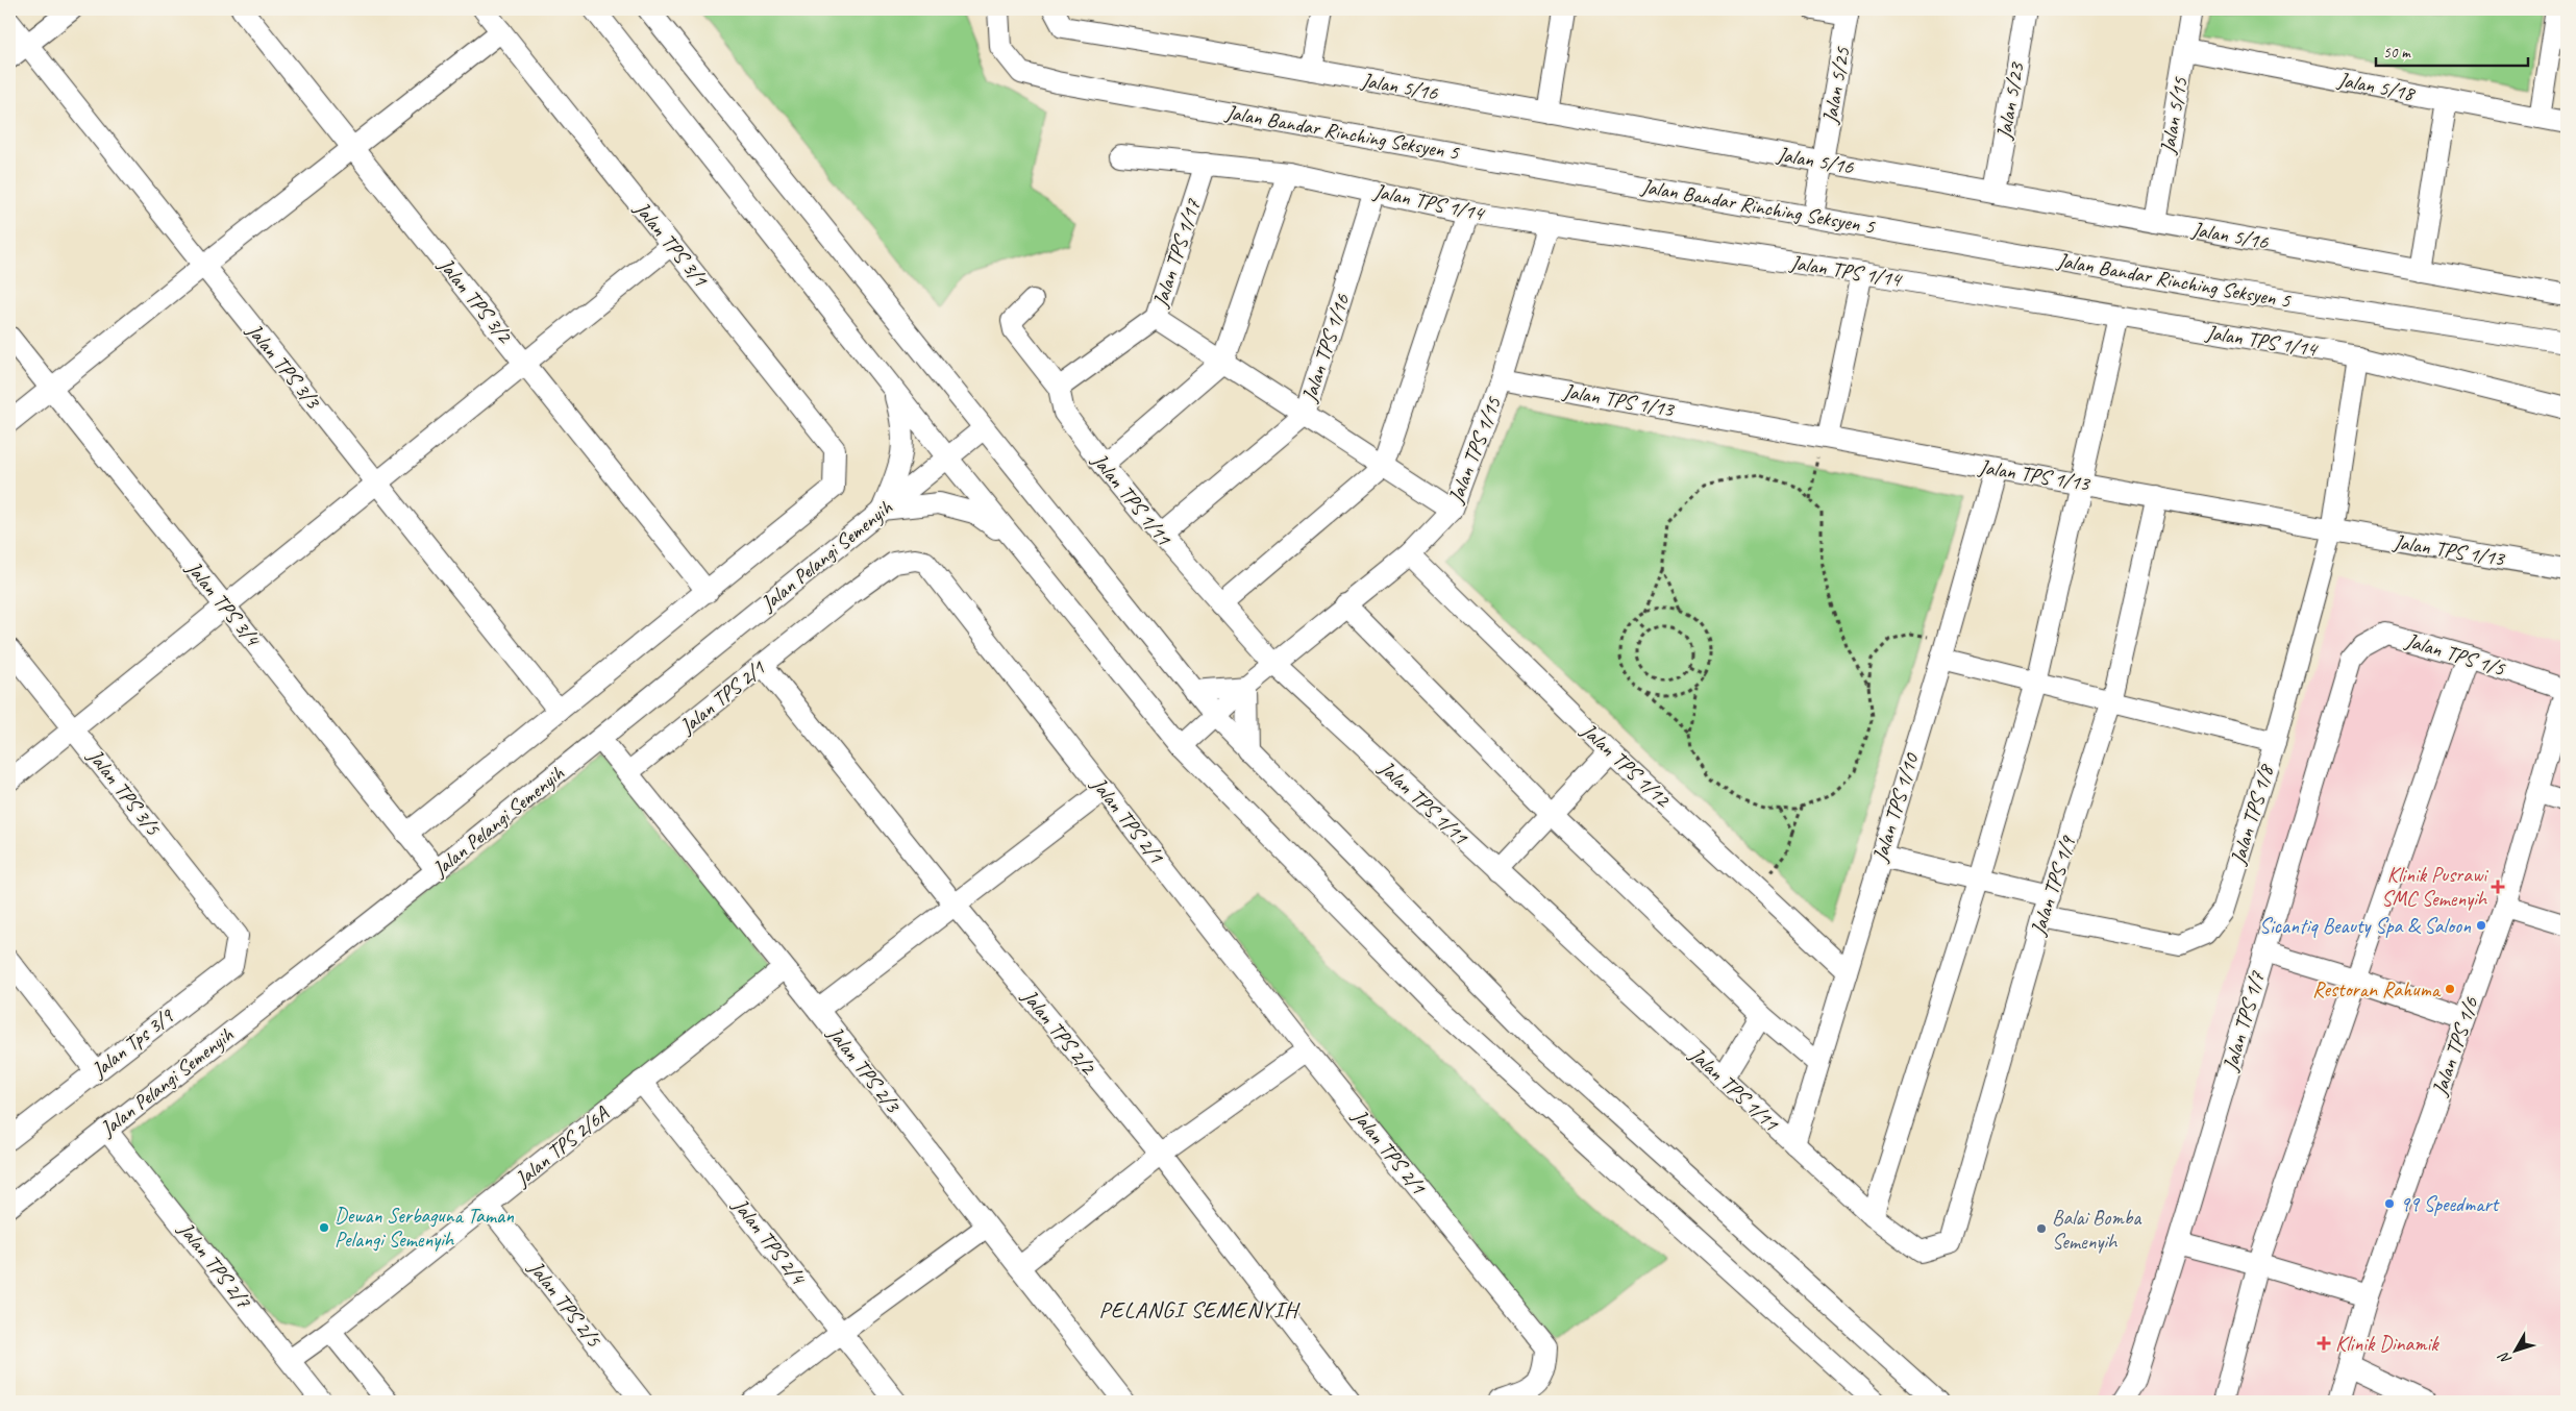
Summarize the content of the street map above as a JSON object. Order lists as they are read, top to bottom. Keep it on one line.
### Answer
{"streets":{"street":["Jalan 5/25","Jalan 5/16","Jalan 5/18","Jalan 5/23","Jalan 5/15","Jalan Bandar Rinching Seksyen 5","Jalan TPS 1/14","Jalan TPS 3/1","Jalan TPS 1/17","Jalan TPS 3/2","Jalan TPS 1/16","Jalan TPS 3/3","Jalan TPS 1/13","Jalan TPS 1/15","Jalan TPS 1/11","Jalan Pelangi Semenyih","Jalan TPS 3/4","Jalan TPS 1/5","Jalan TPS 2/1","Jalan TPS 1/12","Jalan TPS 3/5","Jalan TPS 1/10","Jalan TPS 1/8","Jalan TPS 1/9","Jalan TPS 1/7","Jalan TPS 2/2","Jalan Tps 3/9","Jalan TPS 1/6","Jalan TPS 2/3","Jalan TPS 2/6A","Jalan TPS 2/4","Jalan TPS 2/7","Jalan TPS 2/5"]},"crossings":[["Jalan 5/25","Jalan 5/16"],["Jalan 5/25","Jalan Bandar Rinching Seksyen 5"],["Jalan 5/16","Jalan 5/23"],["Jalan 5/16","Jalan 5/15"],["Jalan 5/18","Jalan 5/15"],["Jalan TPS 1/14","Jalan TPS 1/17"],["Jalan TPS 1/14","Jalan TPS 1/16"],["Jalan TPS 1/14","Jalan TPS 1/15"],["Jalan TPS 1/14","Jalan TPS 1/8"],["Jalan TPS 3/1","Jalan TPS 3/2"],["Jalan TPS 1/17","Jalan TPS 1/11"],["Jalan TPS 1/16","Jalan TPS 1/11"],["Jalan TPS 1/13","Jalan TPS 1/15"],["Jalan TPS 1/13","Jalan TPS 1/10"],["Jalan TPS 1/13","Jalan TPS 1/8"],["Jalan TPS 1/13","Jalan TPS 1/9"],["Jalan TPS 1/15","Jalan TPS 1/11"],["Jalan TPS 1/15","Jalan TPS 1/12"],["Jalan TPS 1/11","Jalan TPS 1/10"],["Jalan TPS 1/11","Jalan TPS 1/9"],["Jalan Pelangi Semenyih","Jalan TPS 3/4"],["Jalan Pelangi Semenyih","Jalan TPS 2/3"],["Jalan Pelangi Semenyih","Jalan TPS 2/7"],["Jalan TPS 1/5","Jalan TPS 1/7"],["Jalan TPS 1/5","Jalan TPS 1/6"],["Jalan TPS 2/1","Jalan TPS 2/2"],["Jalan TPS 2/1","Jalan TPS 2/3"],["Jalan TPS 1/12","Jalan TPS 1/10"],["Jalan TPS 3/5","Jalan Tps 3/9"],["Jalan TPS 1/8","Jalan TPS 1/9"],["Jalan TPS 2/3","Jalan TPS 2/6A"],["Jalan TPS 2/6A","Jalan TPS 2/4"],["Jalan TPS 2/6A","Jalan TPS 2/7"],["Jalan TPS 2/6A","Jalan TPS 2/5"]],"districts":["PELANGI SEMENYIH"],"places":{"health":["Klinik Pusrawi SMC Semenyih","Klinik Dinamik"],"other":["Sicantiq Beauty Spa & Saloon","Restoran Rahuma","99 Speedmart","Dewan Serbaguna Taman Pelangi Semenyih","Balai Bomba Semenyih"]},"scale_bar":"50 m","north":"bottom left"}
